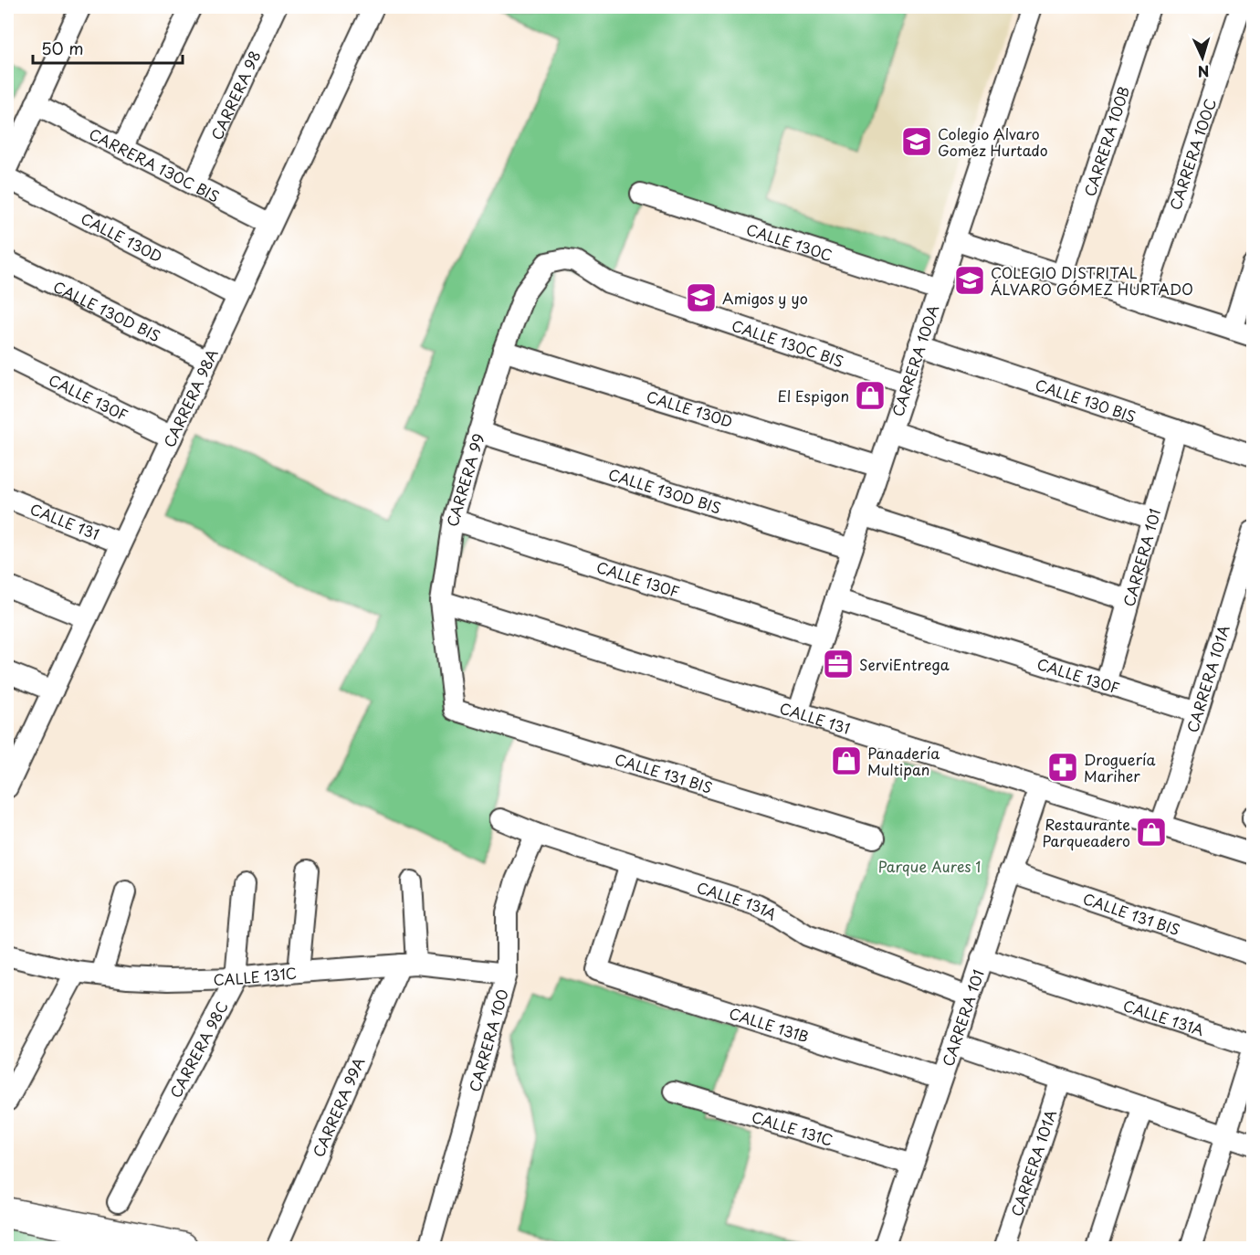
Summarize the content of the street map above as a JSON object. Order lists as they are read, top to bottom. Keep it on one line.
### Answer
{"streets":{"street":["CARRERA 98","CARRERA 100B","CARRERA 100C","CARRERA 130C BIS","CALLE 130D","CALLE 130C","CALLE 130D BIS","CALLE 130C BIS","CARRERA 100A","CALLE 130F","CARRERA 98A","CALLE 130 BIS","CARRERA 99","CALLE 131","CARRERA 101","CARRERA 101A","CALLE 131 BIS","CALLE 131A","CALLE 131C","CALLE 131B","CARRERA 100","CARRERA 98C","CARRERA 99A"]},"crossings":[["CARRERA 98","CARRERA 130C BIS"],["CARRERA 130C BIS","CARRERA 98A"],["CALLE 130D","CARRERA 100A"],["CALLE 130D","CARRERA 98A"],["CALLE 130D","CARRERA 99"],["CALLE 130C","CARRERA 100A"],["CALLE 130D BIS","CARRERA 100A"],["CALLE 130D BIS","CARRERA 98A"],["CALLE 130D BIS","CARRERA 99"],["CALLE 130C BIS","CARRERA 100A"],["CALLE 130C BIS","CARRERA 99"],["CARRERA 100A","CALLE 130F"],["CARRERA 100A","CALLE 130 BIS"],["CARRERA 100A","CALLE 131"],["CALLE 130F","CARRERA 98A"],["CALLE 130F","CARRERA 99"],["CALLE 130F","CARRERA 101"],["CALLE 130F","CARRERA 101A"],["CARRERA 98A","CALLE 131"],["CALLE 130 BIS","CARRERA 101"],["CARRERA 99","CALLE 131"],["CARRERA 99","CALLE 131 BIS"],["CALLE 131","CARRERA 101"],["CALLE 131","CARRERA 101A"],["CARRERA 101","CALLE 131 BIS"],["CARRERA 101","CALLE 131A"],["CARRERA 101","CALLE 131C"],["CARRERA 101","CALLE 131B"],["CALLE 131A","CALLE 131B"],["CALLE 131A","CARRERA 100"],["CALLE 131C","CARRERA 100"],["CALLE 131C","CARRERA 98C"],["CALLE 131C","CARRERA 99A"]],"parks":["Parque Aures 1"],"places":{"school or university":["Colegio Alvaro Gomez Hurtado","COLEGIO DISTRITAL ÁLVARO GÓMEZ HURTADO","Amigos y yo"],"shop":["El Espigon","Panadería Multipan","Restaurante Parqueadero"],"office":["ServiEntrega"],"pharmacy":["Droguería Mariher"]},"scale_bar":"50 m","north":"bottom"}
